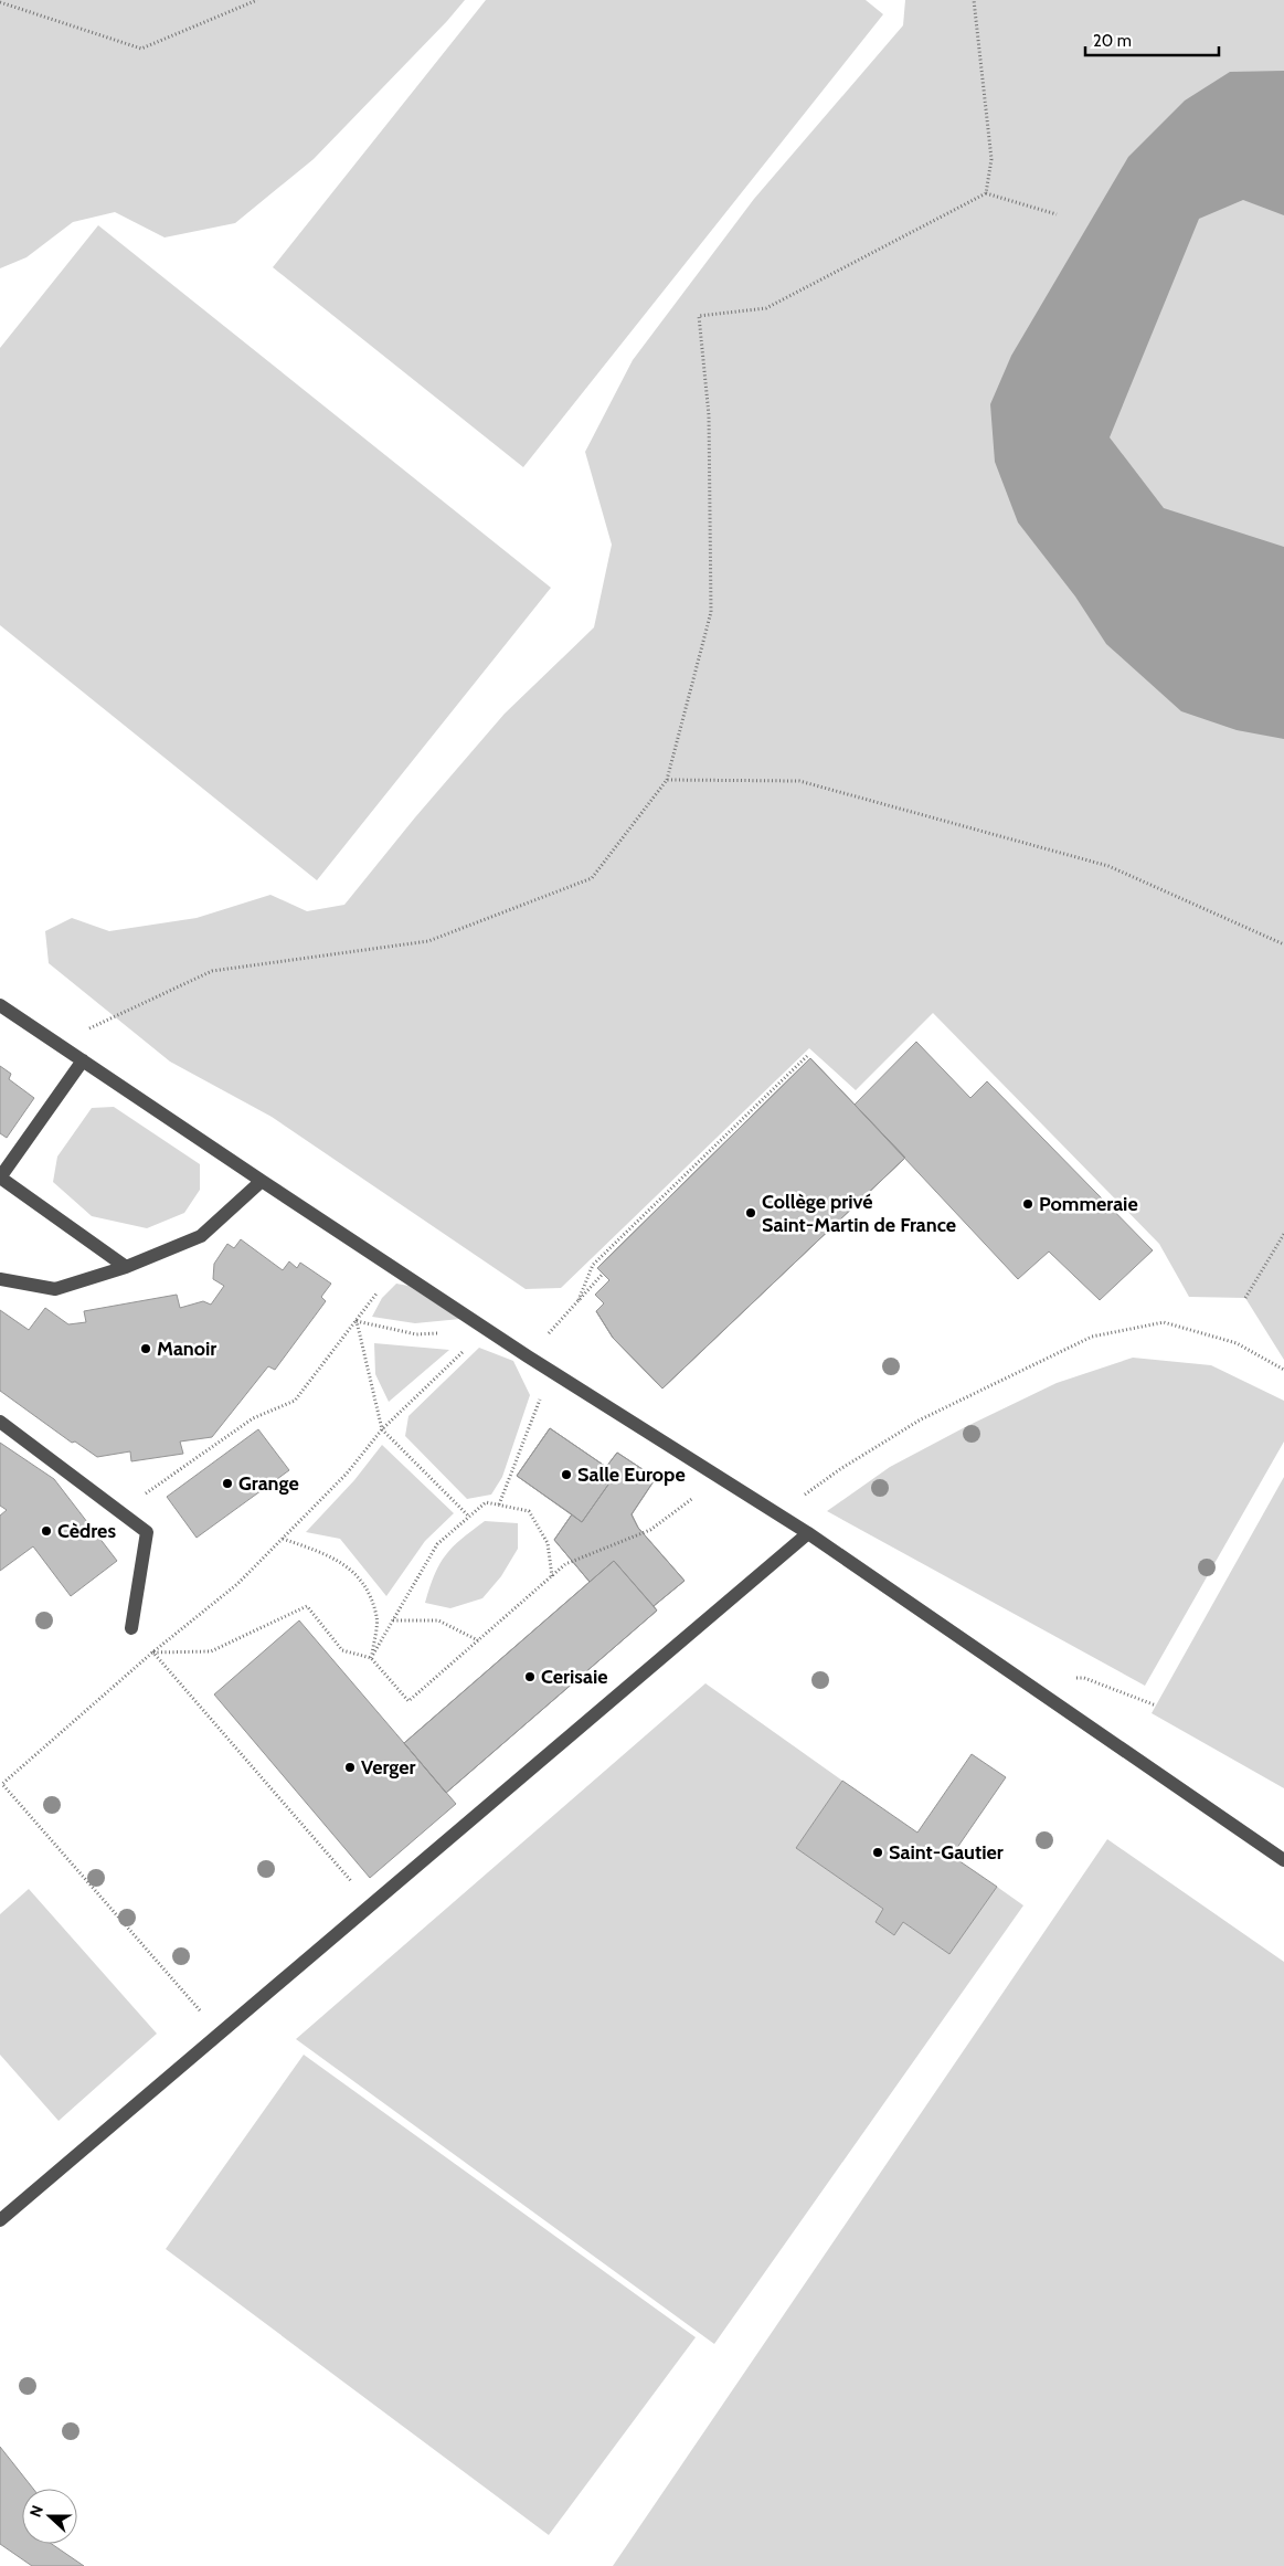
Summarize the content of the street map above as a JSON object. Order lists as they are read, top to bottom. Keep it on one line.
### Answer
{"places":["Pommeraie","Collège privé Saint-Martin de France","Manoir","Salle Europe","Grange","Cèdres","Cerisaie","Verger","Saint-Gautier"],"scale_bar":"20 m","north":"left"}
